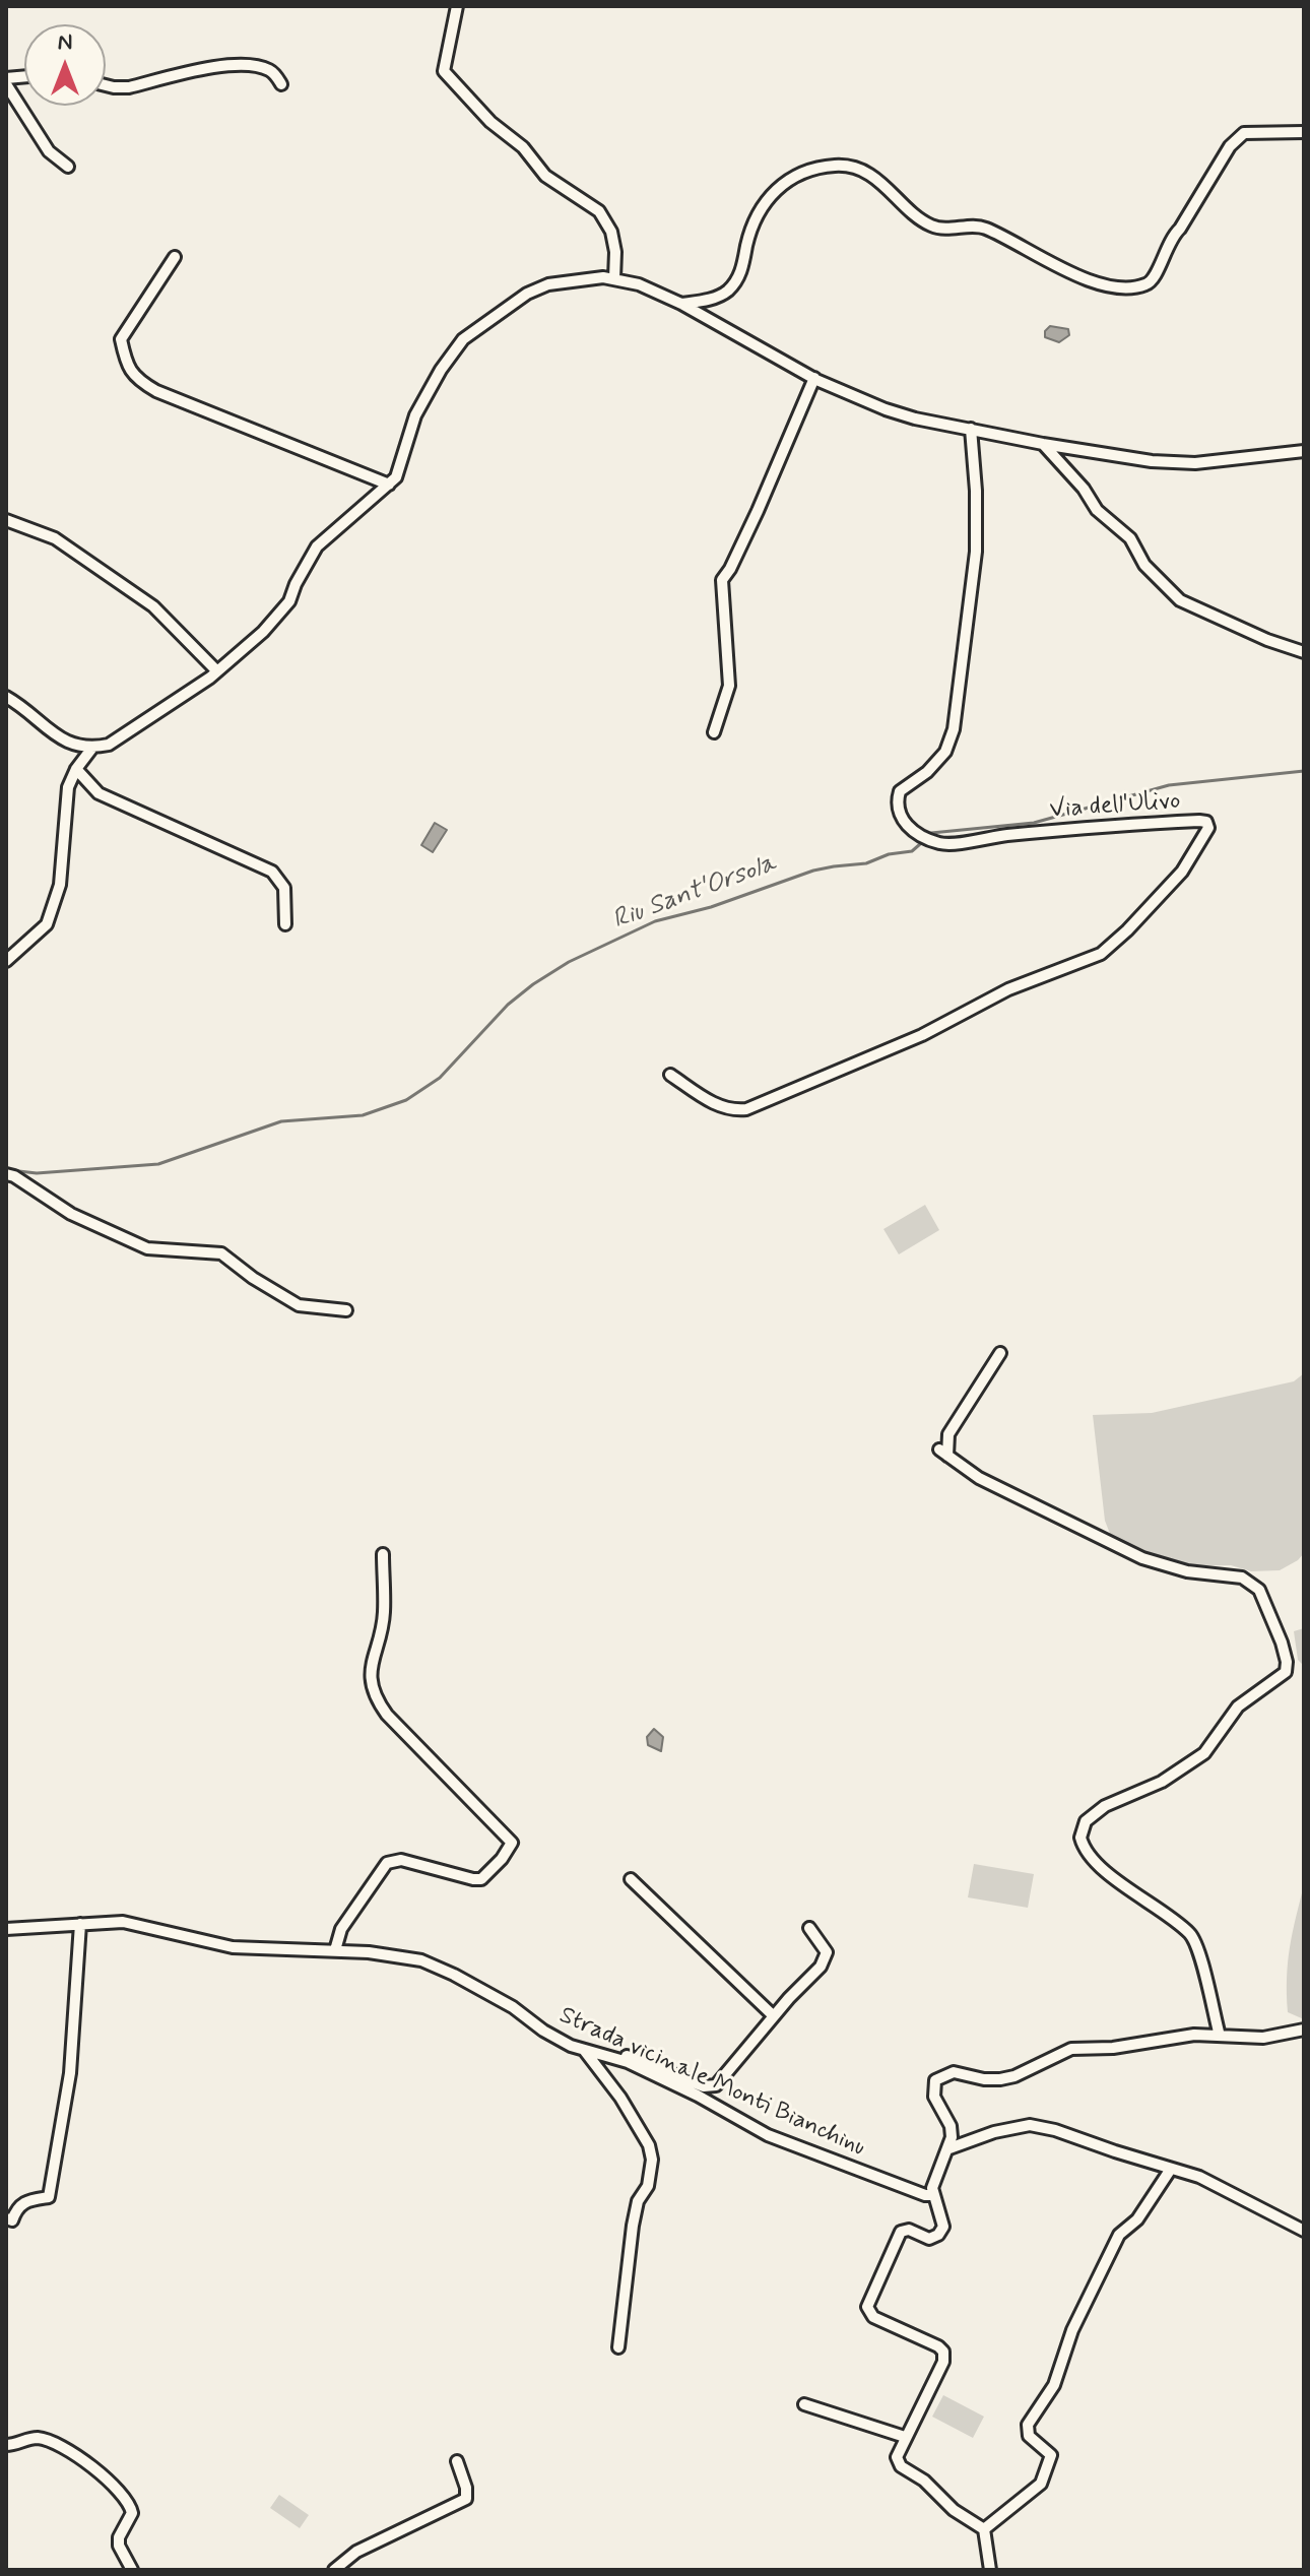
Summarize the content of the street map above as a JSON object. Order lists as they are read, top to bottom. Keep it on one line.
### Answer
{"streets":{"street":["Via dell'Ulivo","Strada vicinale Monti Bianchinu"]},"water":["Riu Sant'Orsola"],"north":"top"}
